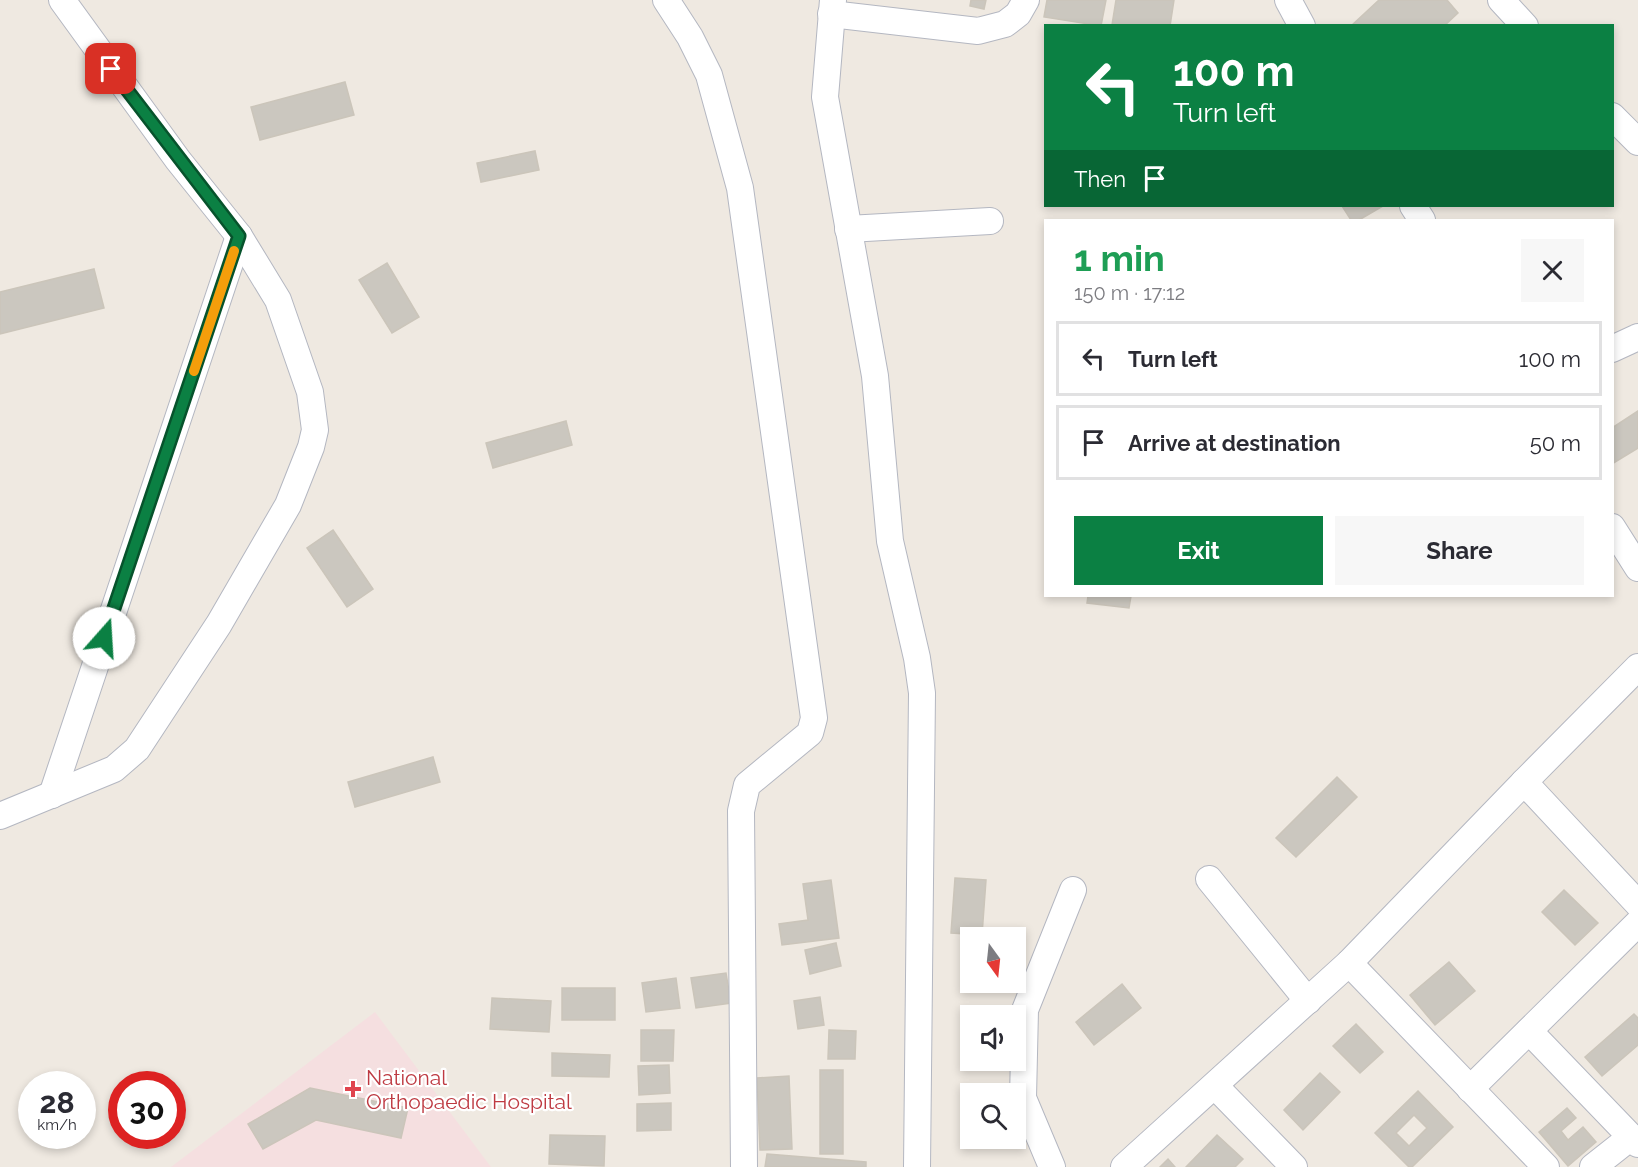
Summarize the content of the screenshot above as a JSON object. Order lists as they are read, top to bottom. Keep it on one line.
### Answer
{"places":{"health":["National Orthopaedic Hospital"]},"north":"bottom","page":{"turn":["100 m","Turn left"],"then":"Then","heading":["1 min","150 m · 17:12"],"list":[{"name":"Turn left","value":"100 m"},{"name":"Arrive at destination","value":"50 m"}],"buttons":["Exit","Share"],"speed":"28 km/h","limit":"30"}}
